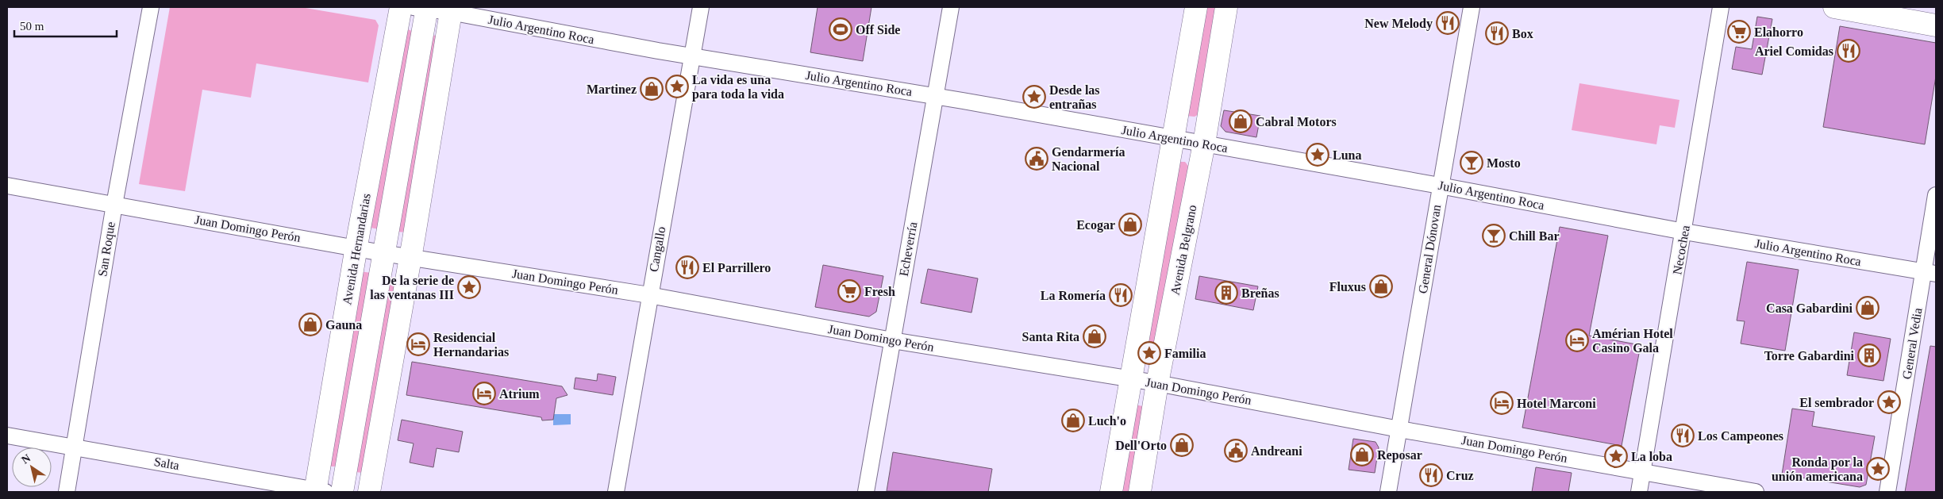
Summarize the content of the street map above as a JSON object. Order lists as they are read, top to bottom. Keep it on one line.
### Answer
{"streets":{"main road":["Avenida Hernandarias","Avenida Belgrano"],"street":["Julio Argentino Roca","Juan Domingo Perón","San Roque","Cangallo","Echeverría","General Dónovan","Necochea","General Vedia","Salta"]},"crossings":[["Julio Argentino Roca","Avenida Hernandarias"],["Julio Argentino Roca","Cangallo"],["Julio Argentino Roca","Echeverría"],["Julio Argentino Roca","General Dónovan"],["Julio Argentino Roca","Avenida Belgrano"],["Julio Argentino Roca","Necochea"],["Julio Argentino Roca","General Vedia"],["Juan Domingo Perón","San Roque"],["Juan Domingo Perón","Avenida Hernandarias"],["Juan Domingo Perón","Cangallo"],["Juan Domingo Perón","Echeverría"],["Juan Domingo Perón","General Dónovan"],["Juan Domingo Perón","Avenida Belgrano"],["Juan Domingo Perón","Necochea"],["San Roque","Salta"],["Avenida Hernandarias","Salta"]],"places":{"restaurant":["New Melody","Box","Ariel Comidas","El Parrillero","La Romería","Los Campeones","Cruz"],"sports":["Off Side"],"supermarket":["Elahorro","Fresh"],"place":["La vida es una para toda la vida","Desde las entrañas","Luna","De la serie de las ventanas III","Familia","El sembrador","La loba","Ronda por la unión americana"],"shop":["Martinez","Cabral Motors","Ecogar","Fluxus","Casa Gabardini","Gauna","Santa Rita","Luch'o","Dell'Orto","Reposar"],"public building":["Gendarmería Nacional","Andreani"],"bar":["Mosto","Chill Bar"],"building":["Breñas","Torre Gabardini"],"hotel":["Amérian Hotel Casino Gala","Residencial Hernandarias","Atrium","Hotel Marconi"]},"scale_bar":"50 m","north":"top left"}
